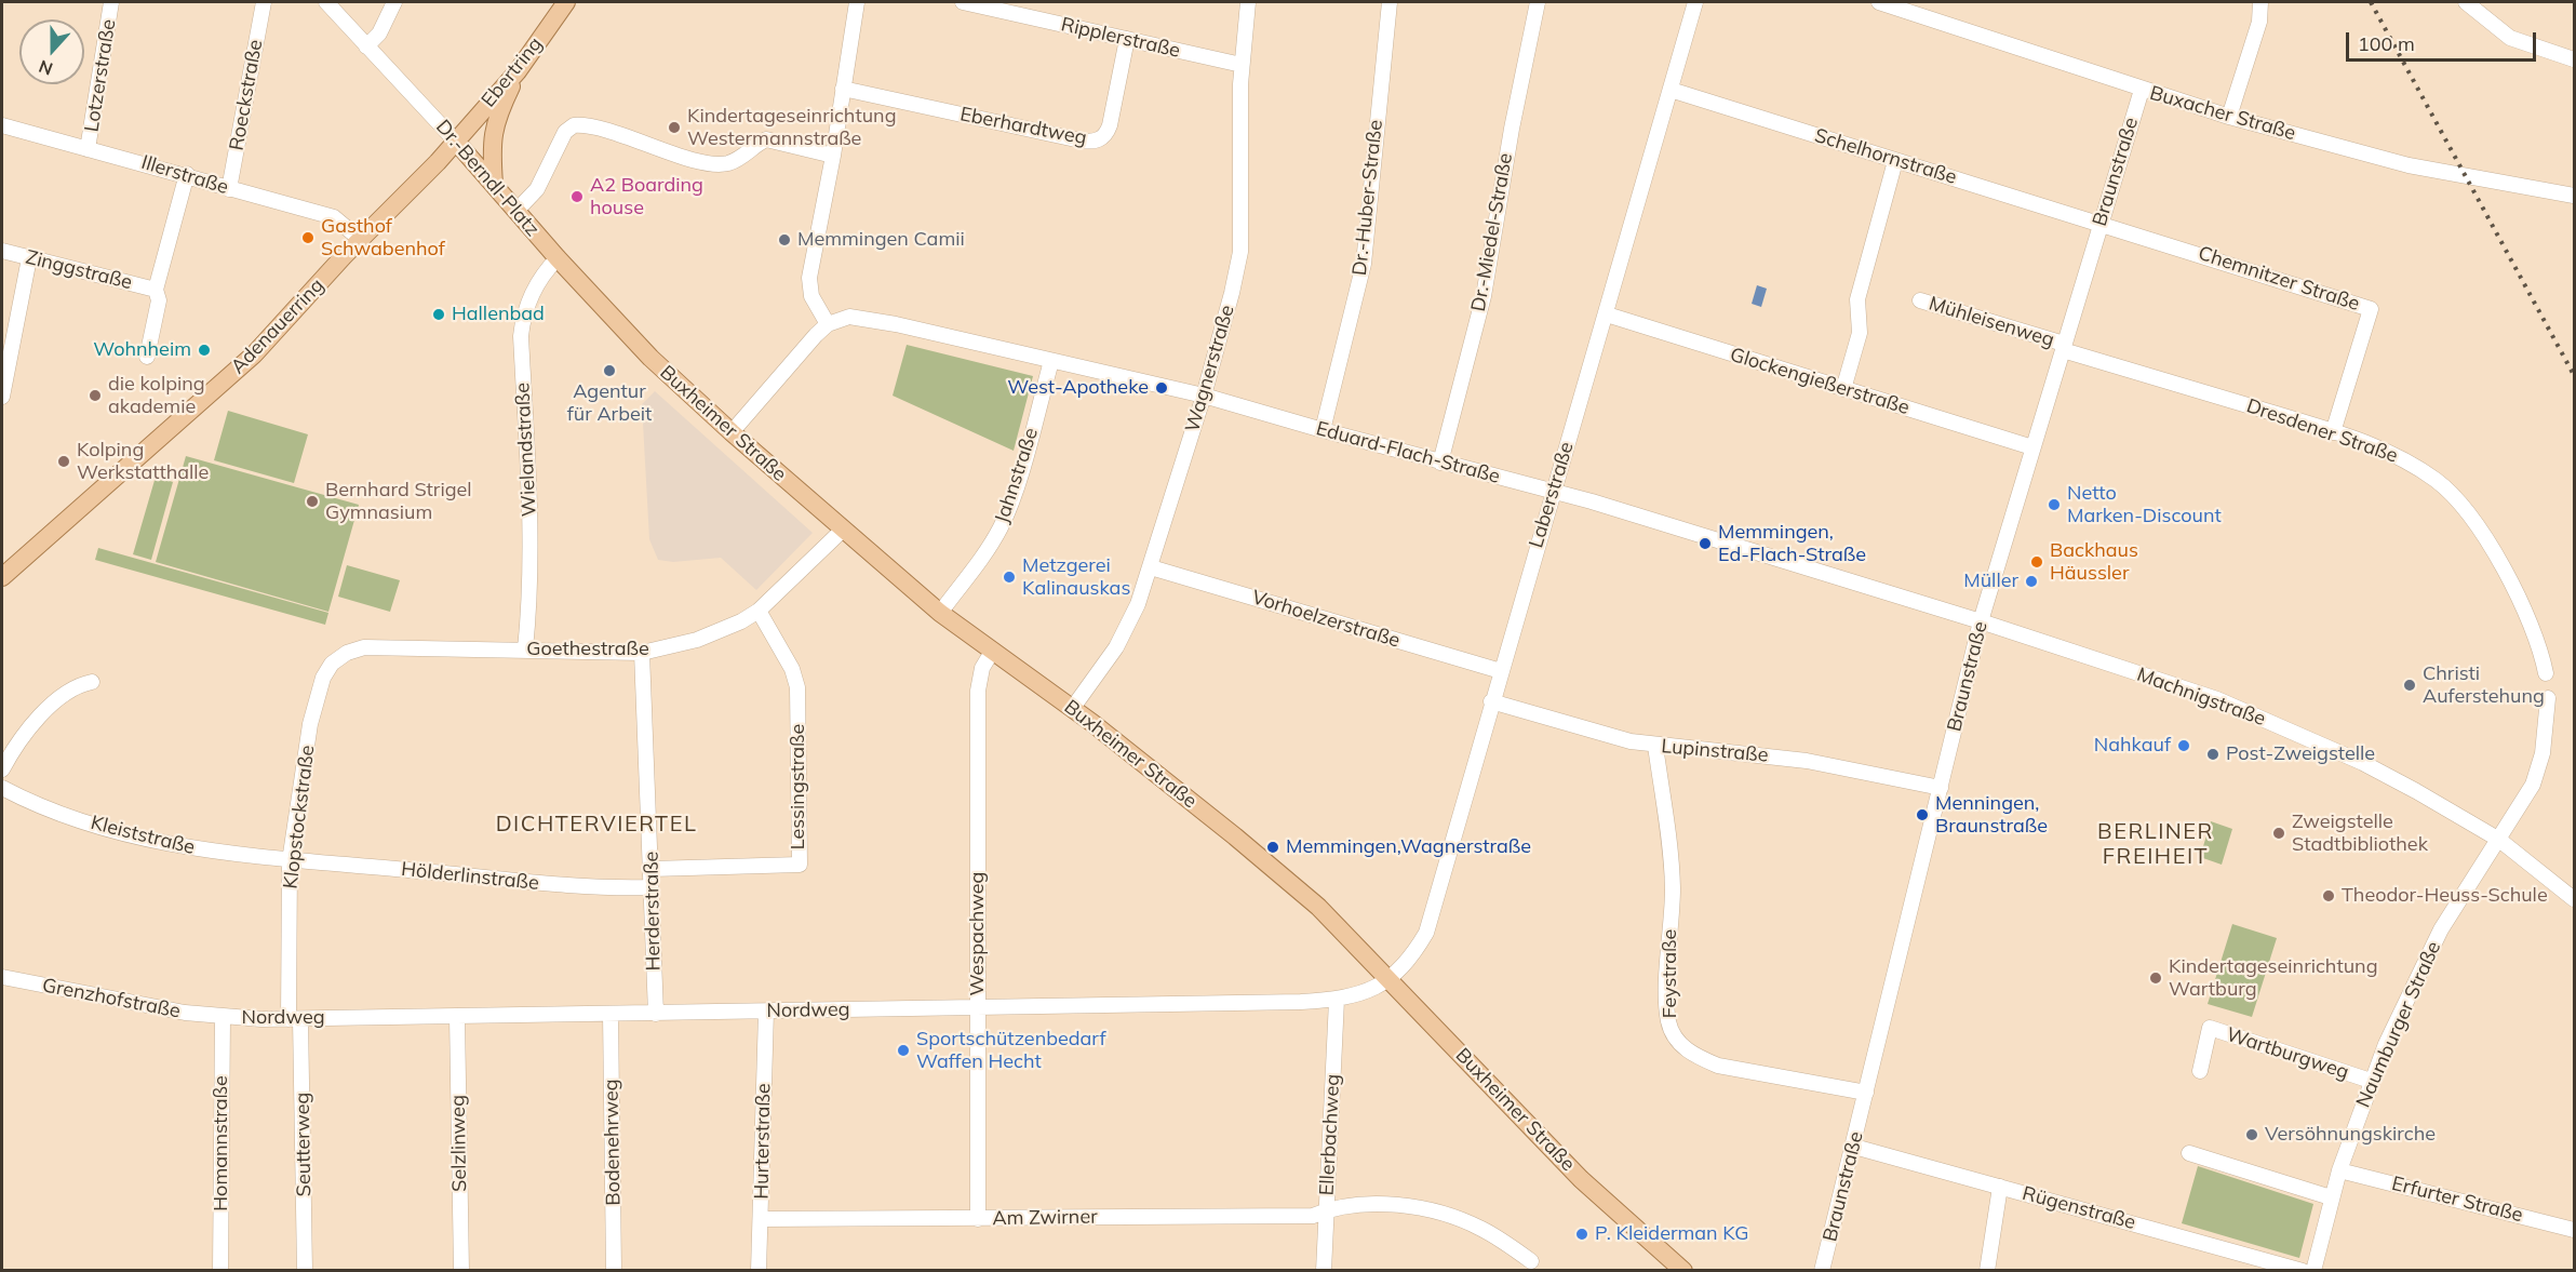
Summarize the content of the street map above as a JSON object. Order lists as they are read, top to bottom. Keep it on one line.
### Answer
{"streets":{"main road":["Ebertring","Dr.-Berndl-Platz","Adenauerring","Buxheimer Straße"],"street":["Ripplerstraße","Lotzerstraße","Roeckstraße","Buxacher Straße","Eberhardtweg","Schelhornstraße","Braunstraße","Illerstraße","Dr.-Huber-Straße","Dr.-Miedel-Straße","Zinggstraße","Chemnitzer Straße","Mühleisenweg","Wagnerstraße","Glockengießerstraße","Dresdener Straße","Wielandstraße","Eduard-Flach-Straße","Jahnstraße","Laberstraße","Vorhoelzerstraße","Goethestraße","Machnigstraße","Lupinstraße","Lessingstraße","Klopstockstraße","Kleiststraße","Hölderlinstraße","Herderstraße","Wespachweg","Feystraße","Grenzhofstraße","Nordweg","Naumburger Straße","Wartburgweg","Ellerbachweg","Hurterstraße","Bodenehrweg","Homannstraße","Selzlinweg","Seutterweg","Erfurter Straße","Rügenstraße","Am Zwirner"]},"crossings":[["Ripplerstraße","Eberhardtweg"],["Ripplerstraße","Wagnerstraße"],["Ebertring","Dr.-Berndl-Platz"],["Ebertring","Adenauerring"],["Lotzerstraße","Illerstraße"],["Roeckstraße","Illerstraße"],["Buxacher Straße","Braunstraße"],["Schelhornstraße","Braunstraße"],["Schelhornstraße","Chemnitzer Straße"],["Schelhornstraße","Laberstraße"],["Braunstraße","Chemnitzer Straße"],["Braunstraße","Mühleisenweg"],["Braunstraße","Glockengießerstraße"],["Braunstraße","Dresdener Straße"],["Braunstraße","Eduard-Flach-Straße"],["Braunstraße","Machnigstraße"],["Braunstraße","Lupinstraße"],["Braunstraße","Feystraße"],["Braunstraße","Rügenstraße"],["Illerstraße","Adenauerring"],["Dr.-Berndl-Platz","Adenauerring"],["Dr.-Berndl-Platz","Buxheimer Straße"],["Dr.-Berndl-Platz","Wielandstraße"],["Dr.-Huber-Straße","Eduard-Flach-Straße"],["Dr.-Miedel-Straße","Eduard-Flach-Straße"],["Chemnitzer Straße","Dresdener Straße"],["Mühleisenweg","Dresdener Straße"],["Wagnerstraße","Buxheimer Straße"],["Wagnerstraße","Eduard-Flach-Straße"],["Wagnerstraße","Vorhoelzerstraße"],["Glockengießerstraße","Laberstraße"],["Buxheimer Straße","Wielandstraße"],["Buxheimer Straße","Jahnstraße"],["Buxheimer Straße","Laberstraße"],["Buxheimer Straße","Goethestraße"],["Buxheimer Straße","Wespachweg"],["Buxheimer Straße","Nordweg"],["Wielandstraße","Goethestraße"],["Eduard-Flach-Straße","Jahnstraße"],["Eduard-Flach-Straße","Laberstraße"],["Eduard-Flach-Straße","Machnigstraße"],["Laberstraße","Vorhoelzerstraße"],["Laberstraße","Lupinstraße"],["Laberstraße","Nordweg"],["Goethestraße","Lessingstraße"],["Goethestraße","Klopstockstraße"],["Goethestraße","Herderstraße"],["Machnigstraße","Naumburger Straße"],["Lupinstraße","Feystraße"],["Lessingstraße","Herderstraße"],["Klopstockstraße","Kleiststraße"],["Klopstockstraße","Hölderlinstraße"],["Klopstockstraße","Nordweg"],["Klopstockstraße","Seutterweg"],["Kleiststraße","Hölderlinstraße"],["Hölderlinstraße","Herderstraße"],["Herderstraße","Nordweg"],["Wespachweg","Nordweg"],["Wespachweg","Am Zwirner"],["Grenzhofstraße","Nordweg"],["Grenzhofstraße","Homannstraße"],["Nordweg","Ellerbachweg"],["Nordweg","Hurterstraße"],["Nordweg","Bodenehrweg"],["Nordweg","Homannstraße"],["Nordweg","Selzlinweg"],["Nordweg","Seutterweg"],["Naumburger Straße","Wartburgweg"],["Naumburger Straße","Erfurter Straße"],["Ellerbachweg","Am Zwirner"],["Hurterstraße","Am Zwirner"]],"districts":["DICHTERVIERTEL","BERLINER FREIHEIT"],"places":["Kindertageseinrichtung Westermannstraße","A2 Boarding house","Gasthof Schwabenhof","Memmingen Camii","Hallenbad","Wohnheim","Agentur für Arbeit","West-Apotheke","die kolping akademie","Kolping Werkstatthalle","Bernhard Strigel Gymnasium","Netto Marken-Discount","Memmingen, Ed-Flach-Straße","Backhaus Häussler","Metzgerei Kalinauskas","Müller","Christi Auferstehung","Nahkauf","Post-Zweigstelle","Menningen, Braunstraße","Zweigstelle Stadtbibliothek","Memmingen,Wagnerstraße","Theodor-Heuss-Schule","Kindertageseinrichtung Wartburg","Sportschützenbedarf Waffen Hecht","Versöhnungskirche","P. Kleiderman KG"],"scale_bar":"100 m","north":"bottom"}
